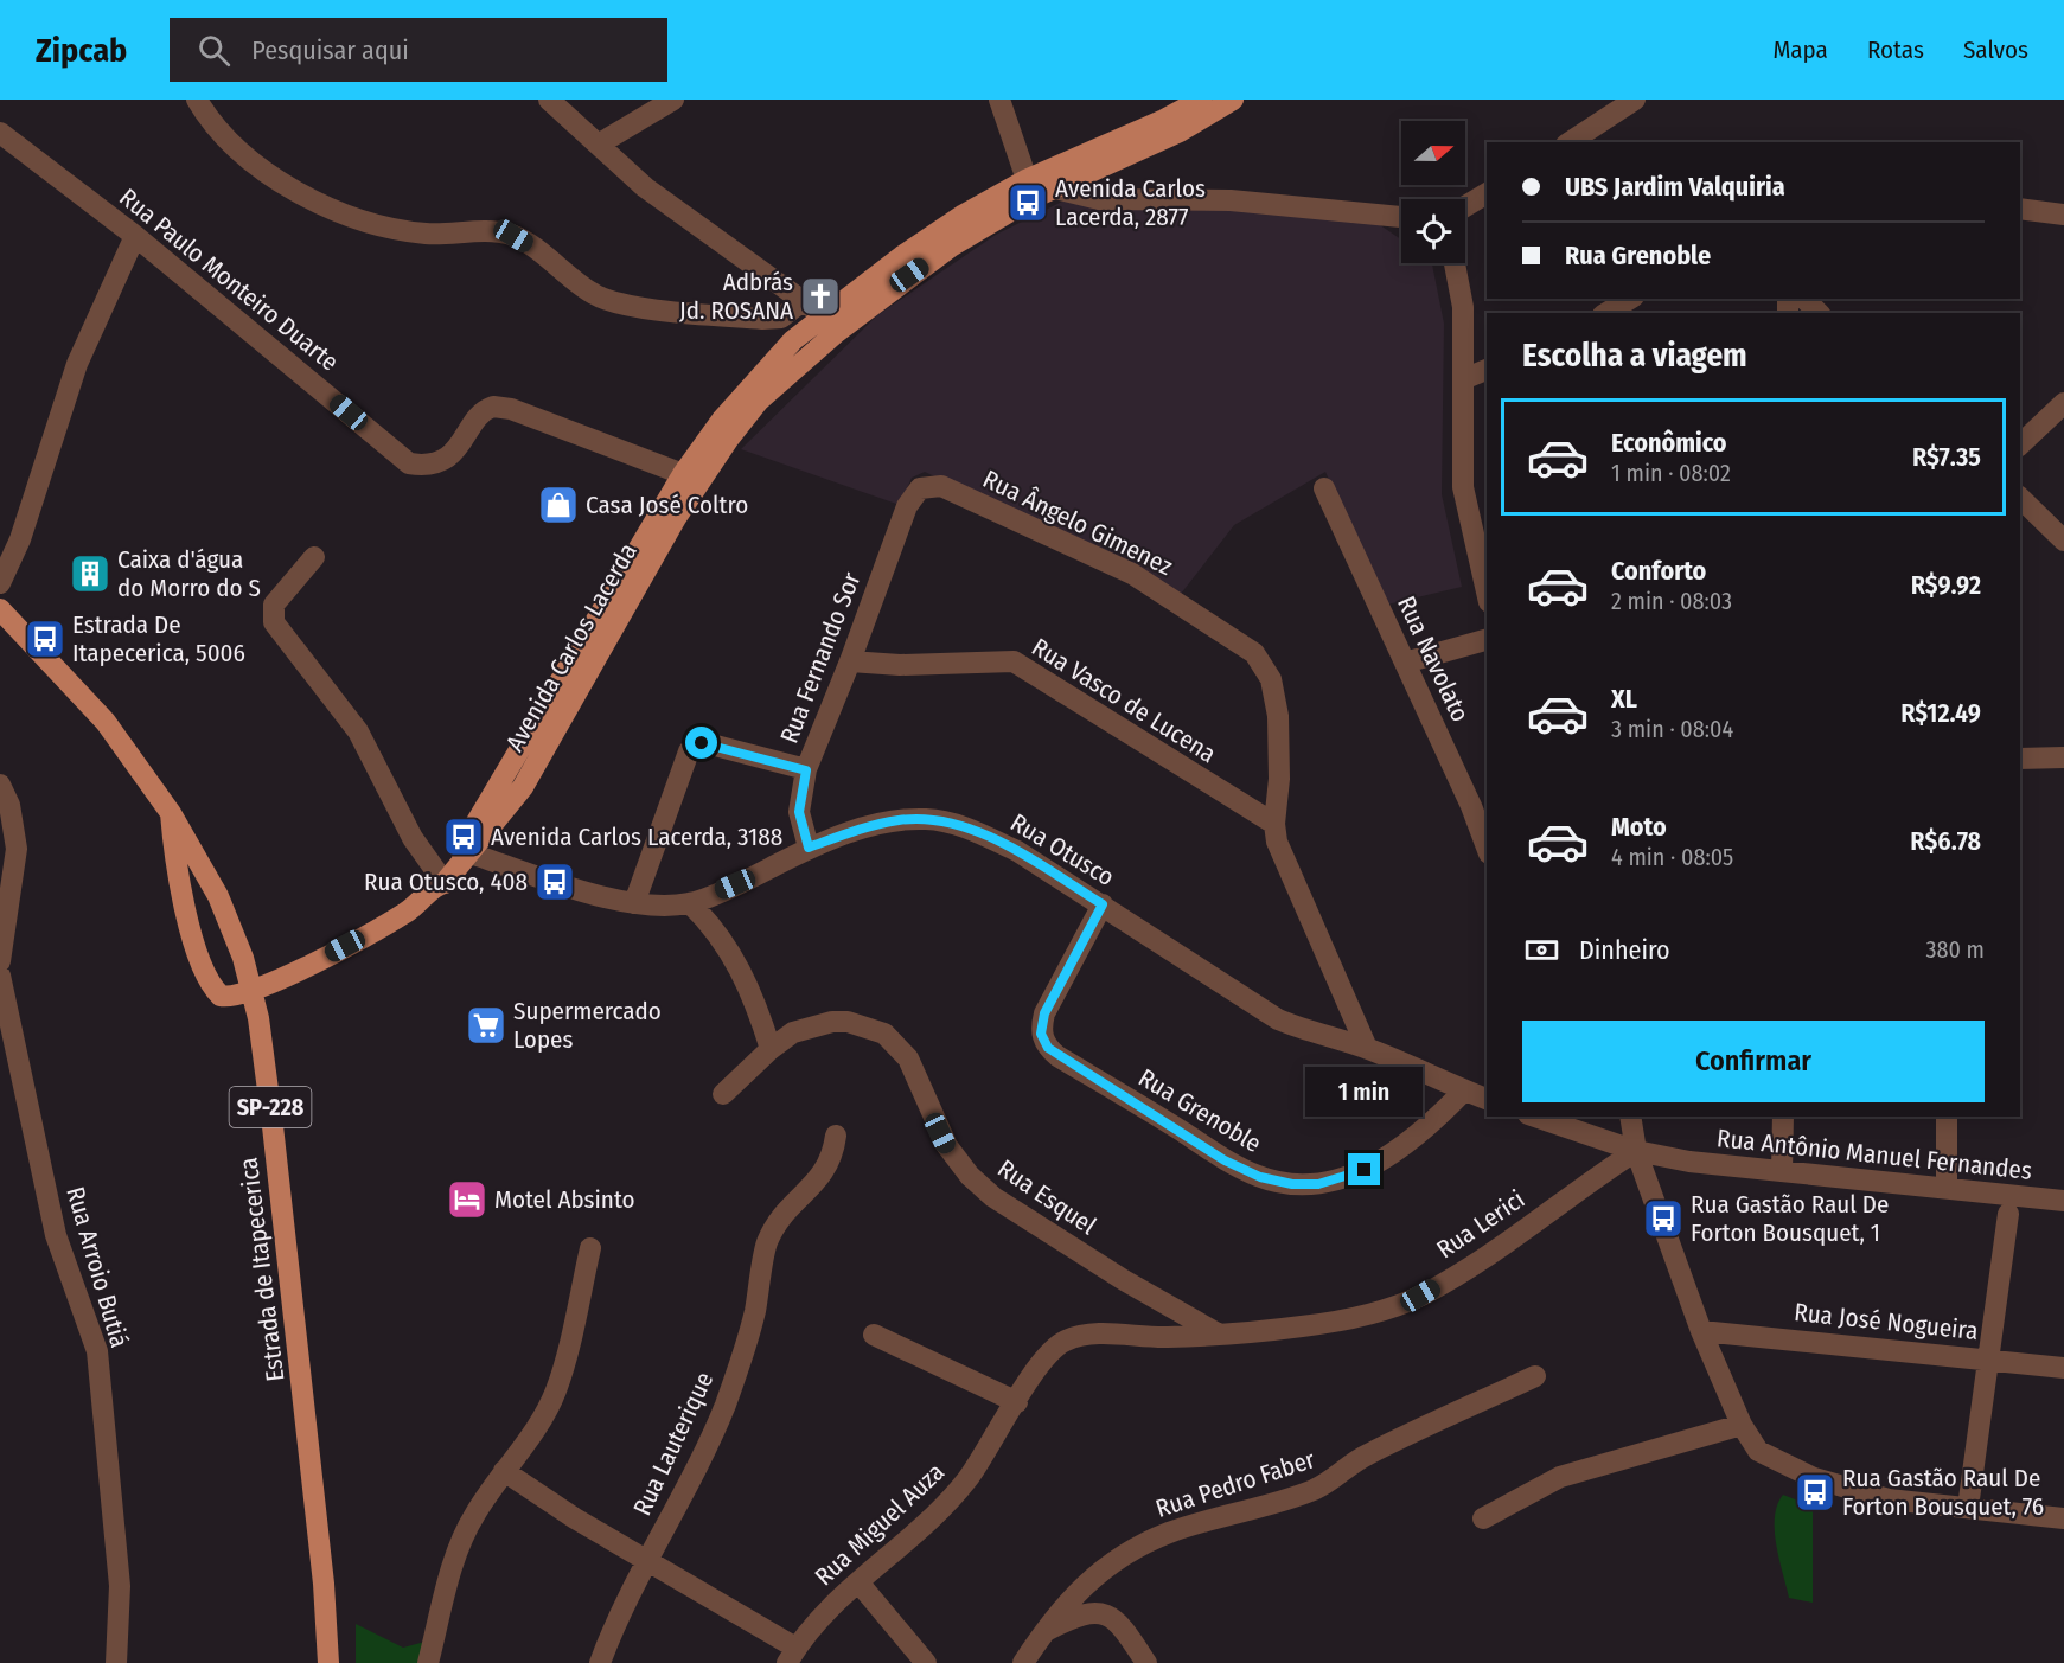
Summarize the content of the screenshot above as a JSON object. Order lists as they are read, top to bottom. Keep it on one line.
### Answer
{"streets":{"main road":["Avenida Carlos Lacerda","SP-228","Estrada de Itapecerica"],"street":["Rua Paulo Monteiro Duarte","Rua Ângelo Gimenez","Rua Fernando Sor","Rua Navolato","Rua Vasco de Lucena","Rua Otusco","Rua Grenoble","Rua Antônio Manuel Fernandes","Rua Esquel","Rua Lerici","Rua Arroio Butiá","Rua José Nogueira","Rua Lauterique","Rua Pedro Faber","Rua Miguel Auza"]},"crossings":[["Rua Paulo Monteiro Duarte","Avenida Carlos Lacerda"],["Rua Ângelo Gimenez","Rua Fernando Sor"],["Rua Ângelo Gimenez","Rua Vasco de Lucena"],["Rua Ângelo Gimenez","Rua Otusco"],["Avenida Carlos Lacerda","Rua Otusco"],["Avenida Carlos Lacerda","Estrada de Itapecerica"],["Rua Fernando Sor","Rua Vasco de Lucena"],["Rua Fernando Sor","Rua Otusco"],["Rua Otusco","Rua Grenoble"],["Rua Antônio Manuel Fernandes","Rua Lerici"],["Rua Esquel","Rua Lerici"],["Rua Esquel","Rua Miguel Auza"],["Rua Lerici","Rua Miguel Auza"]],"places":{"bus stop":["Avenida Carlos Lacerda, 2877","Estrada De Itapecerica, 5006","Avenida Carlos Lacerda, 3188","Rua Otusco, 408","Rua Gastão Raul De Forton Bousquet, 1","Rua Gastão Raul De Forton Bousquet, 76"],"church":["Adbrás Jd. ROSANA"],"shop":["Casa José Coltro"],"building":["Caixa d'água do Morro do S"],"supermarket":["Supermercado Lopes"],"hotel":["Motel Absinto"]},"north":"right","page":{"header":"Zipcab","search":"Pesquisar aqui","nav":["Mapa","Rotas","Salvos"],"banner":["UBS Jardim Valquiria","Rua Grenoble"],"heading":"Escolha a viagem","list":[{"name":"Econômico","note":"1 min · 08:02","value":"R$7.35"},{"name":"Conforto","note":"2 min · 08:03","value":"R$9.92"},{"name":"XL","note":"3 min · 08:04","value":"R$12.49"},{"name":"Moto","note":"4 min · 08:05","value":"R$6.78"}],"pay":["Dinheiro","380 m"],"buttons":"Confirmar","bubble":"1 min"}}
